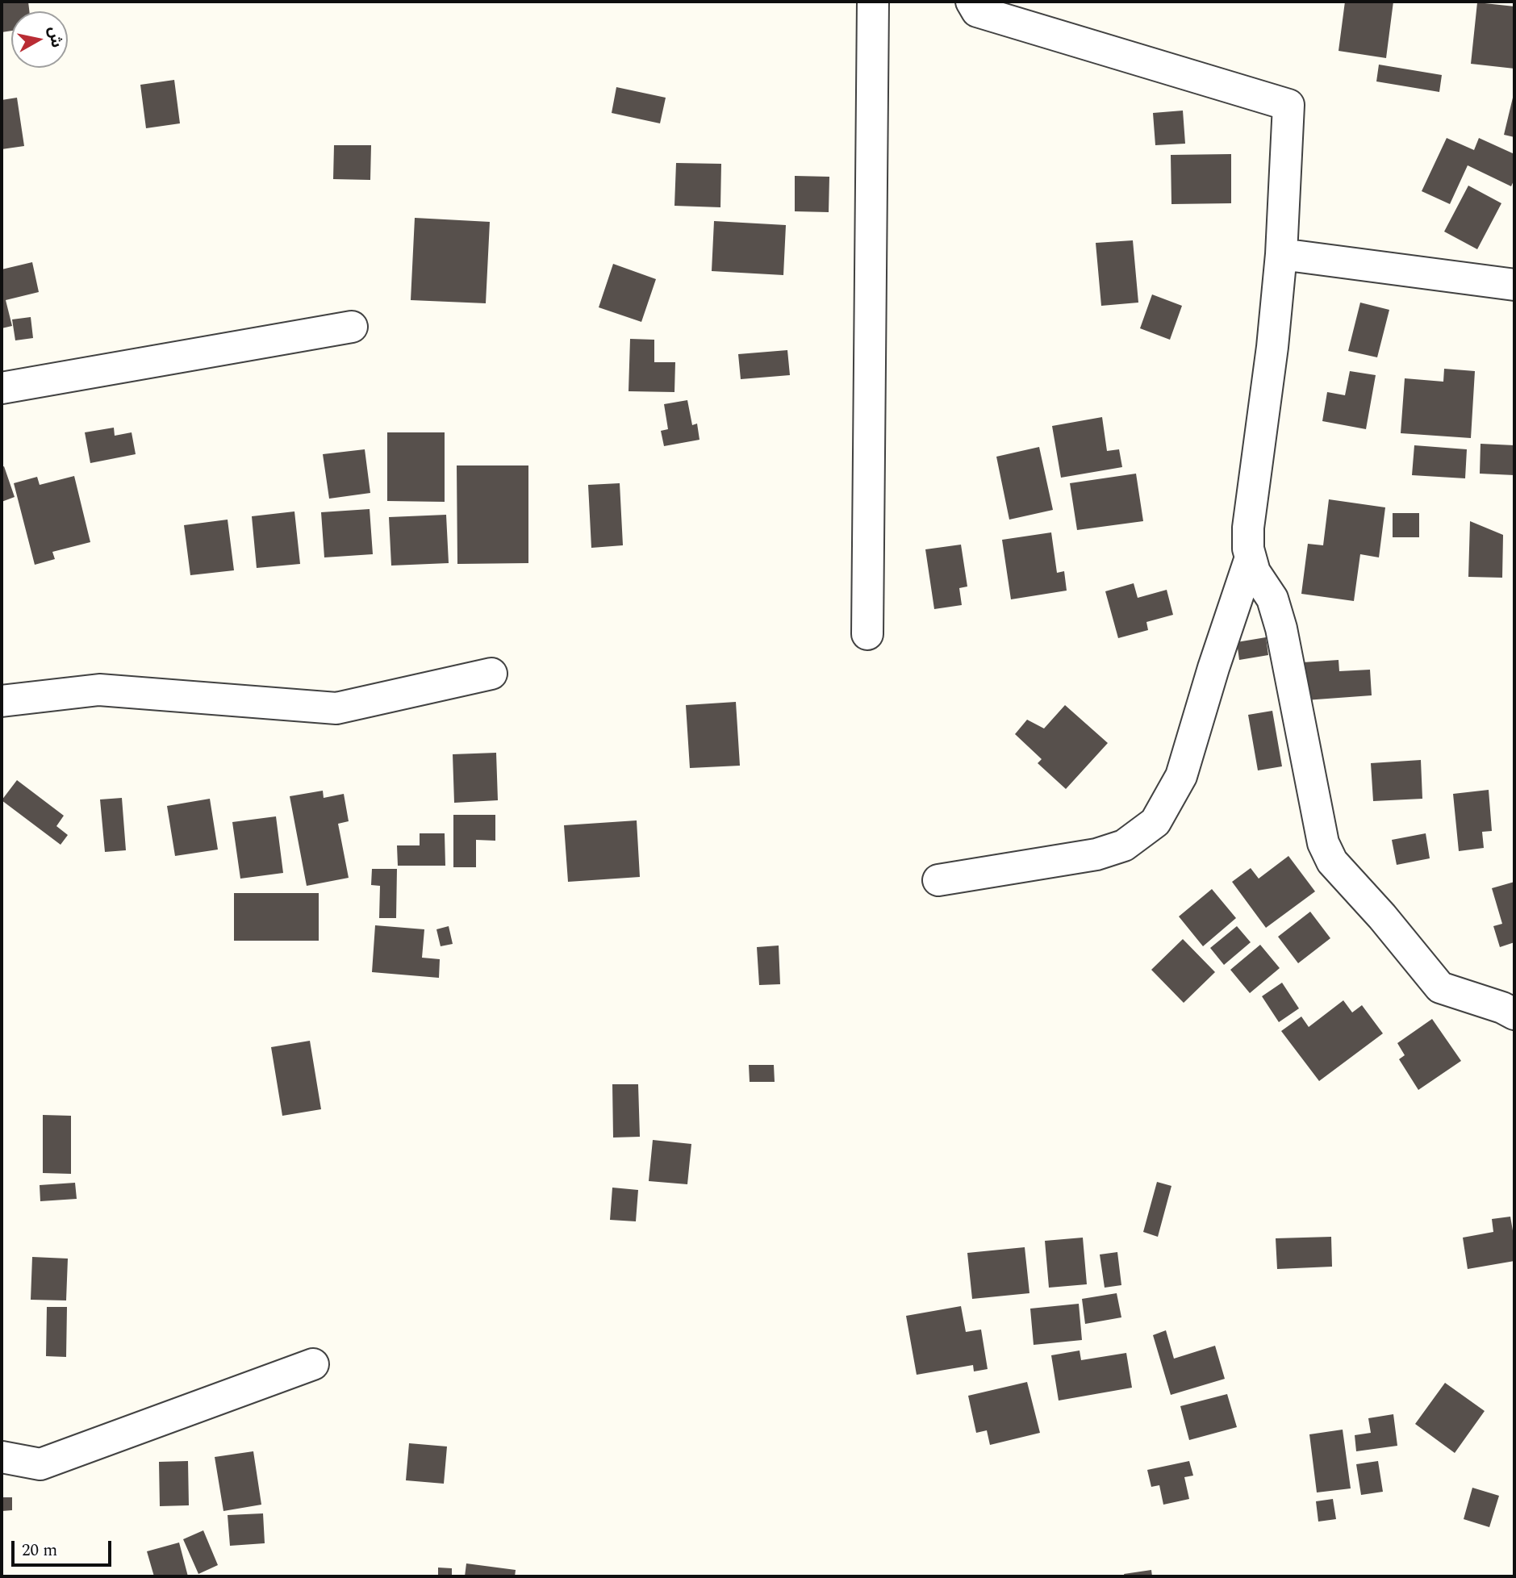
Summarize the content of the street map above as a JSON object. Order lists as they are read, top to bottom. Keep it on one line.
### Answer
{"scale_bar":"20 m","north":"right"}
